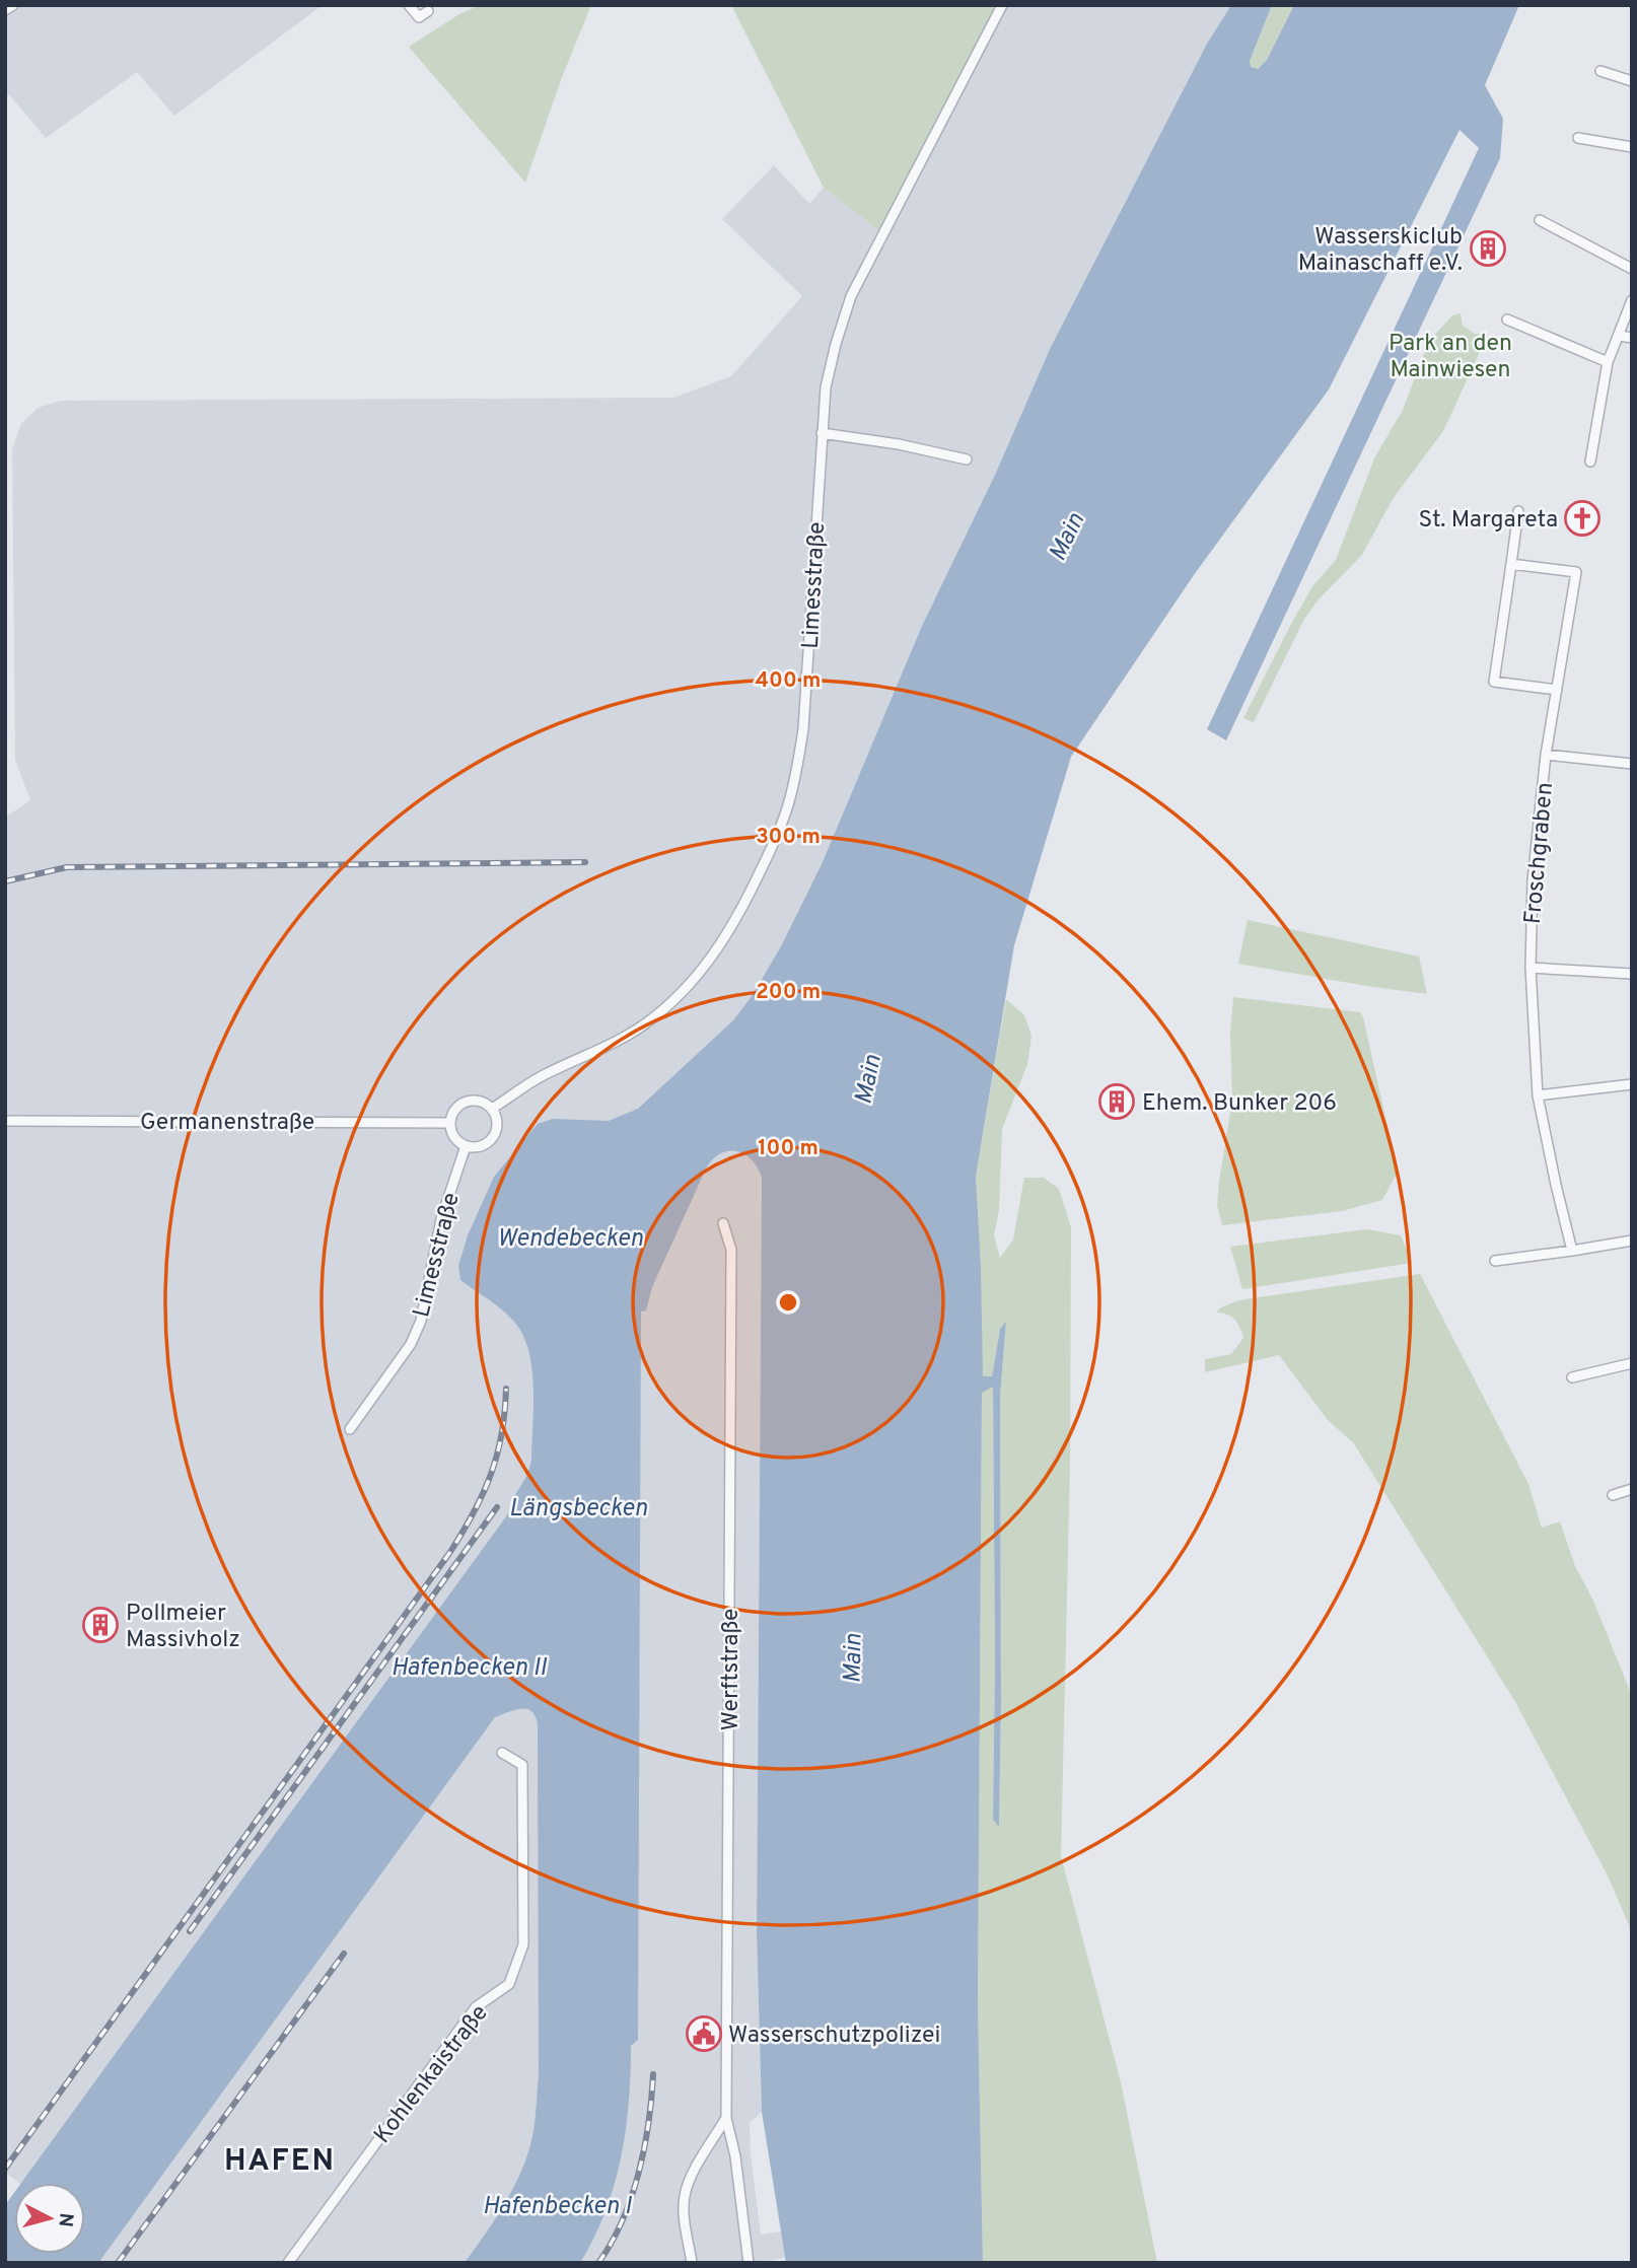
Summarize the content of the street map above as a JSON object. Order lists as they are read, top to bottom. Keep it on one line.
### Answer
{"streets":{"street":["Limesstraße","Froschgraben","Germanenstraße","Werftstraße","Kohlenkaistraße"]},"crossings":[["Limesstraße","Germanenstraße"]],"districts":["HAFEN"],"water":["Main","Wendebecken","Längsbecken","Hafenbecken II","Hafenbecken I"],"parks":["Park an den Mainwiesen"],"places":{"building":["Wasserskiclub Mainaschaff e.V.","Ehem. Bunker 206","Pollmeier Massivholz"],"church":["St. Margareta"],"public building":["Wasserschutzpolizei"]},"north":"right","rings":["400 m","300 m","200 m","100 m"]}
